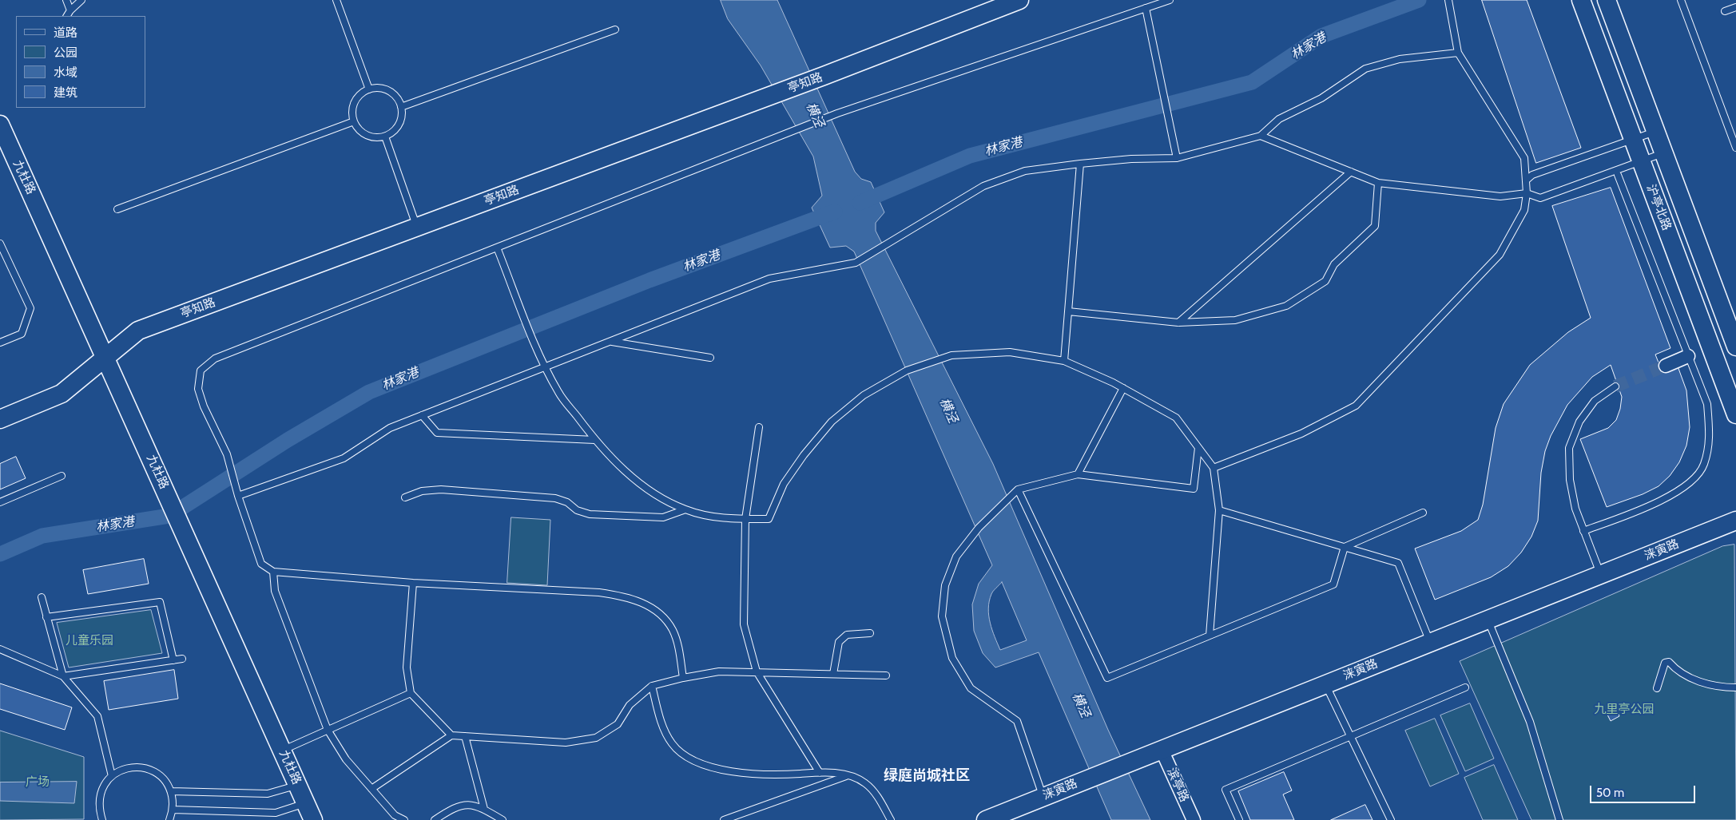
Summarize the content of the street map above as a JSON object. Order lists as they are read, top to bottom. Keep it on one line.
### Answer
{"streets":{"street":["亭知路","九杜路","沪亭北路","涞寅路","滨亭路"]},"crossings":[["亭知路","九杜路"],["涞寅路","滨亭路"]],"districts":["绿庭尚城社区"],"water":["林家港","横泾"],"parks":["儿童乐园","九里亭公园","广场"],"legend":["道路","公园","水域","建筑"],"scale_bar":"50 m"}
